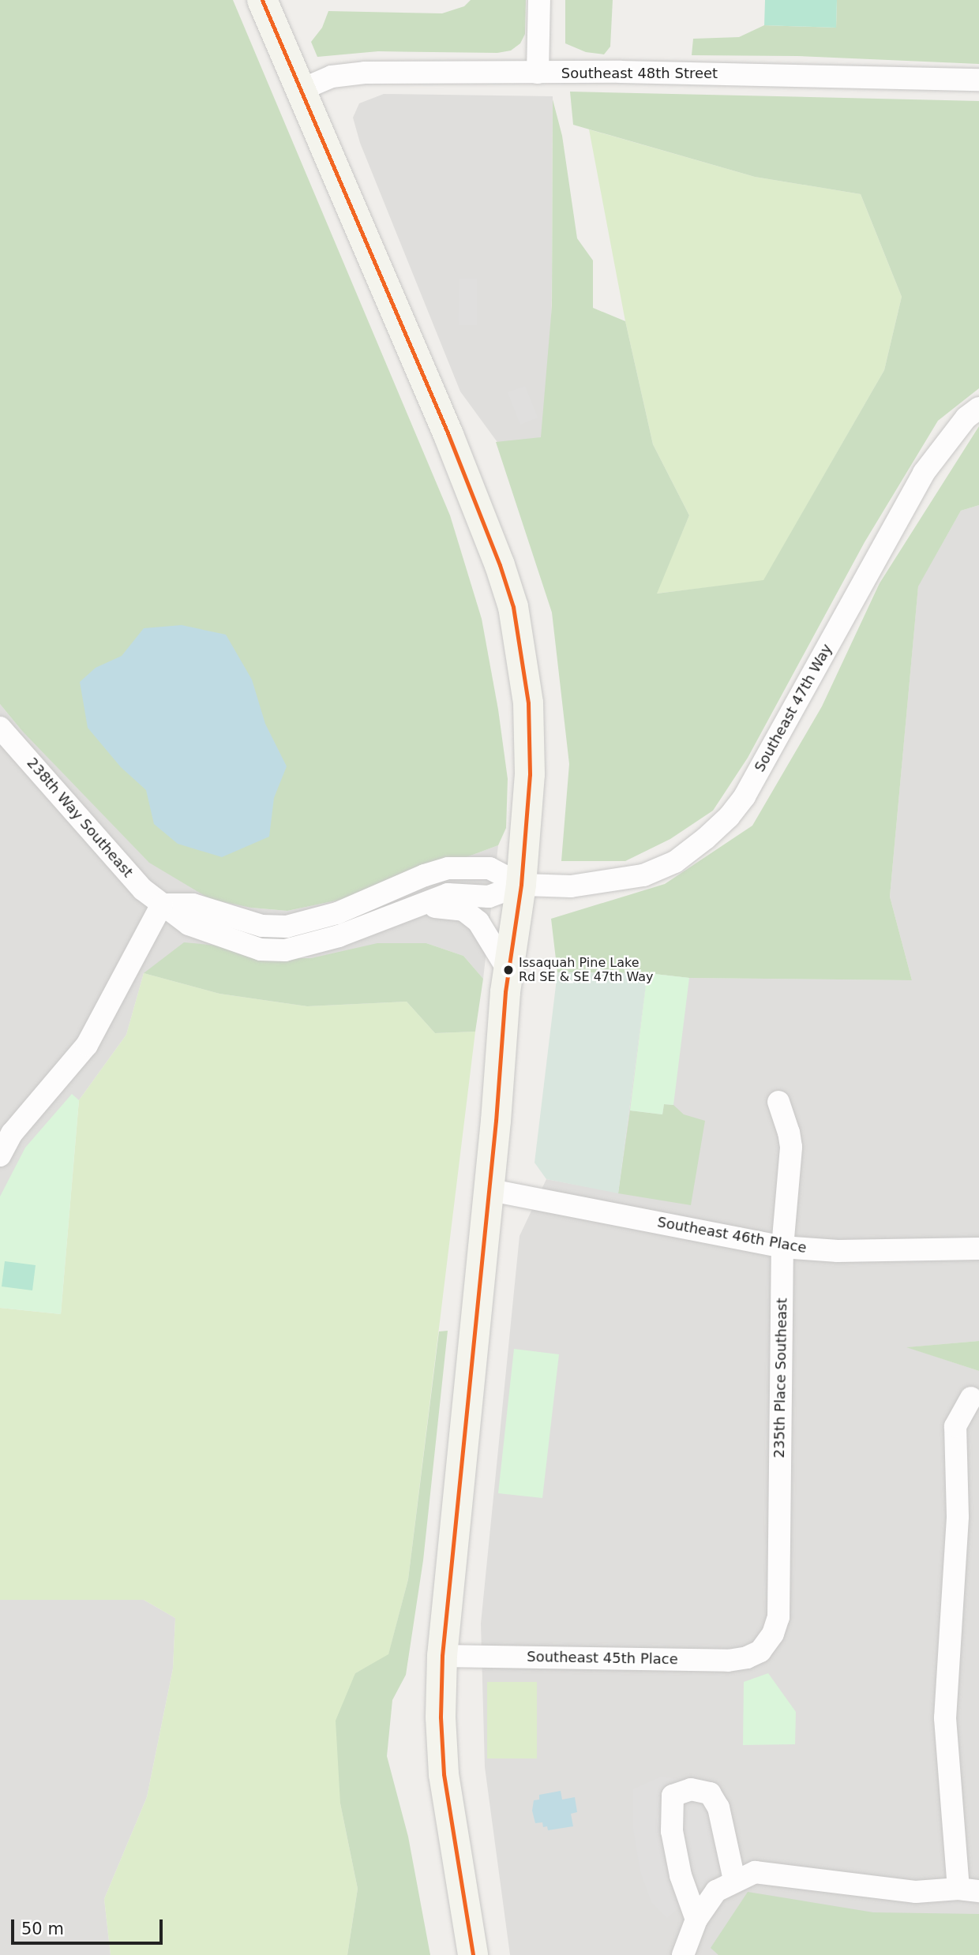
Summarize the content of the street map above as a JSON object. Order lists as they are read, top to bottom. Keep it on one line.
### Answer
{"streets":{"street":["Southeast 48th Street","Southeast 47th Way","238th Way Southeast","Southeast 46th Place","235th Place Southeast","Southeast 45th Place"]},"crossings":[["Southeast 47th Way","238th Way Southeast"],["Southeast 46th Place","235th Place Southeast"],["235th Place Southeast","Southeast 45th Place"]],"places":["Issaquah Pine Lake Rd SE & SE 47th Way"],"scale_bar":"50 m"}
